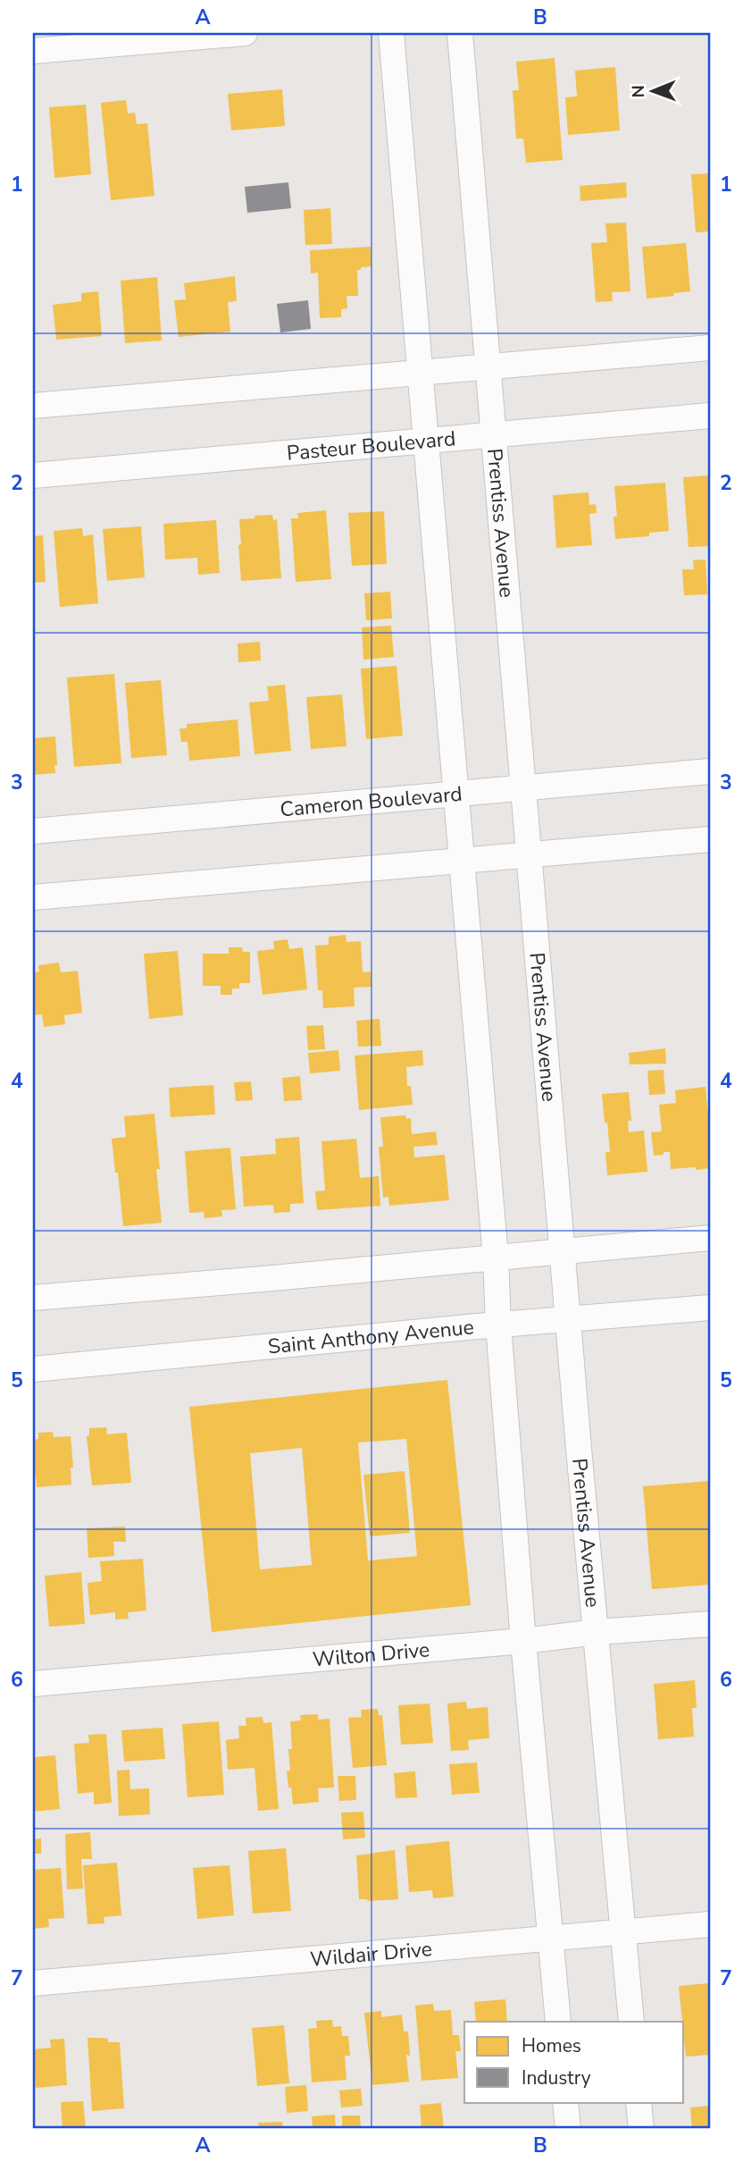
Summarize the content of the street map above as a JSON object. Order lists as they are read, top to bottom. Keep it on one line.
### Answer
{"streets":{"street":["Pasteur Boulevard","Prentiss Avenue","Cameron Boulevard","Saint Anthony Avenue","Wilton Drive","Wildair Drive"]},"crossings":[["Pasteur Boulevard","Prentiss Avenue"],["Prentiss Avenue","Cameron Boulevard"],["Prentiss Avenue","Saint Anthony Avenue"],["Prentiss Avenue","Wilton Drive"],["Prentiss Avenue","Wildair Drive"]],"legend":["Homes","Industry"],"north":"left","grid":{"columns":["A","B"],"rows":["1","2","3","4","5","6","7"]}}
